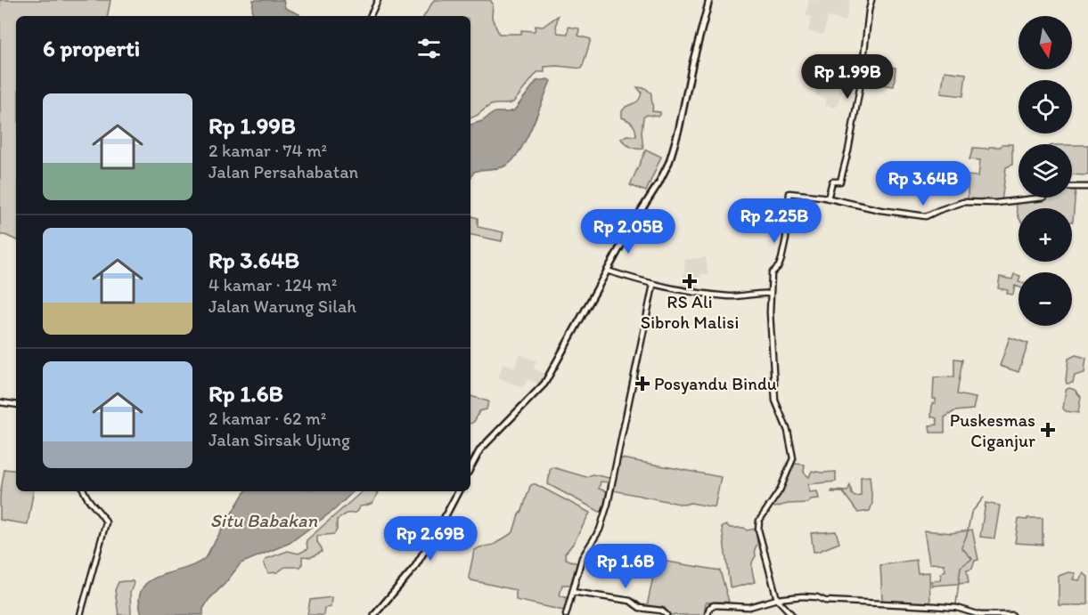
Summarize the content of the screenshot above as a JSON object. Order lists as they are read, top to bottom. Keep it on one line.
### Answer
{"water":["Situ Babakan"],"places":{"health":["RS Ali Sibroh Malisi","Posyandu Bindu","Puskesmas Ciganjur"]},"north":"bottom","page":{"map_buttons":["+","−"],"heading":"6 properti","price":["Rp 1.99B","Rp 3.64B","Rp 2.25B","Rp 2.05B","Rp 2.69B","Rp 1.6B"],"list":[{"name":"Rp 1.99B","note":"2 kamar · 74 m² · Jalan Persahabatan"},{"name":"Rp 3.64B","note":"4 kamar · 124 m² · Jalan Warung Silah"},{"name":"Rp 1.6B","note":"2 kamar · 62 m² · Jalan Sirsak Ujung"}]}}
